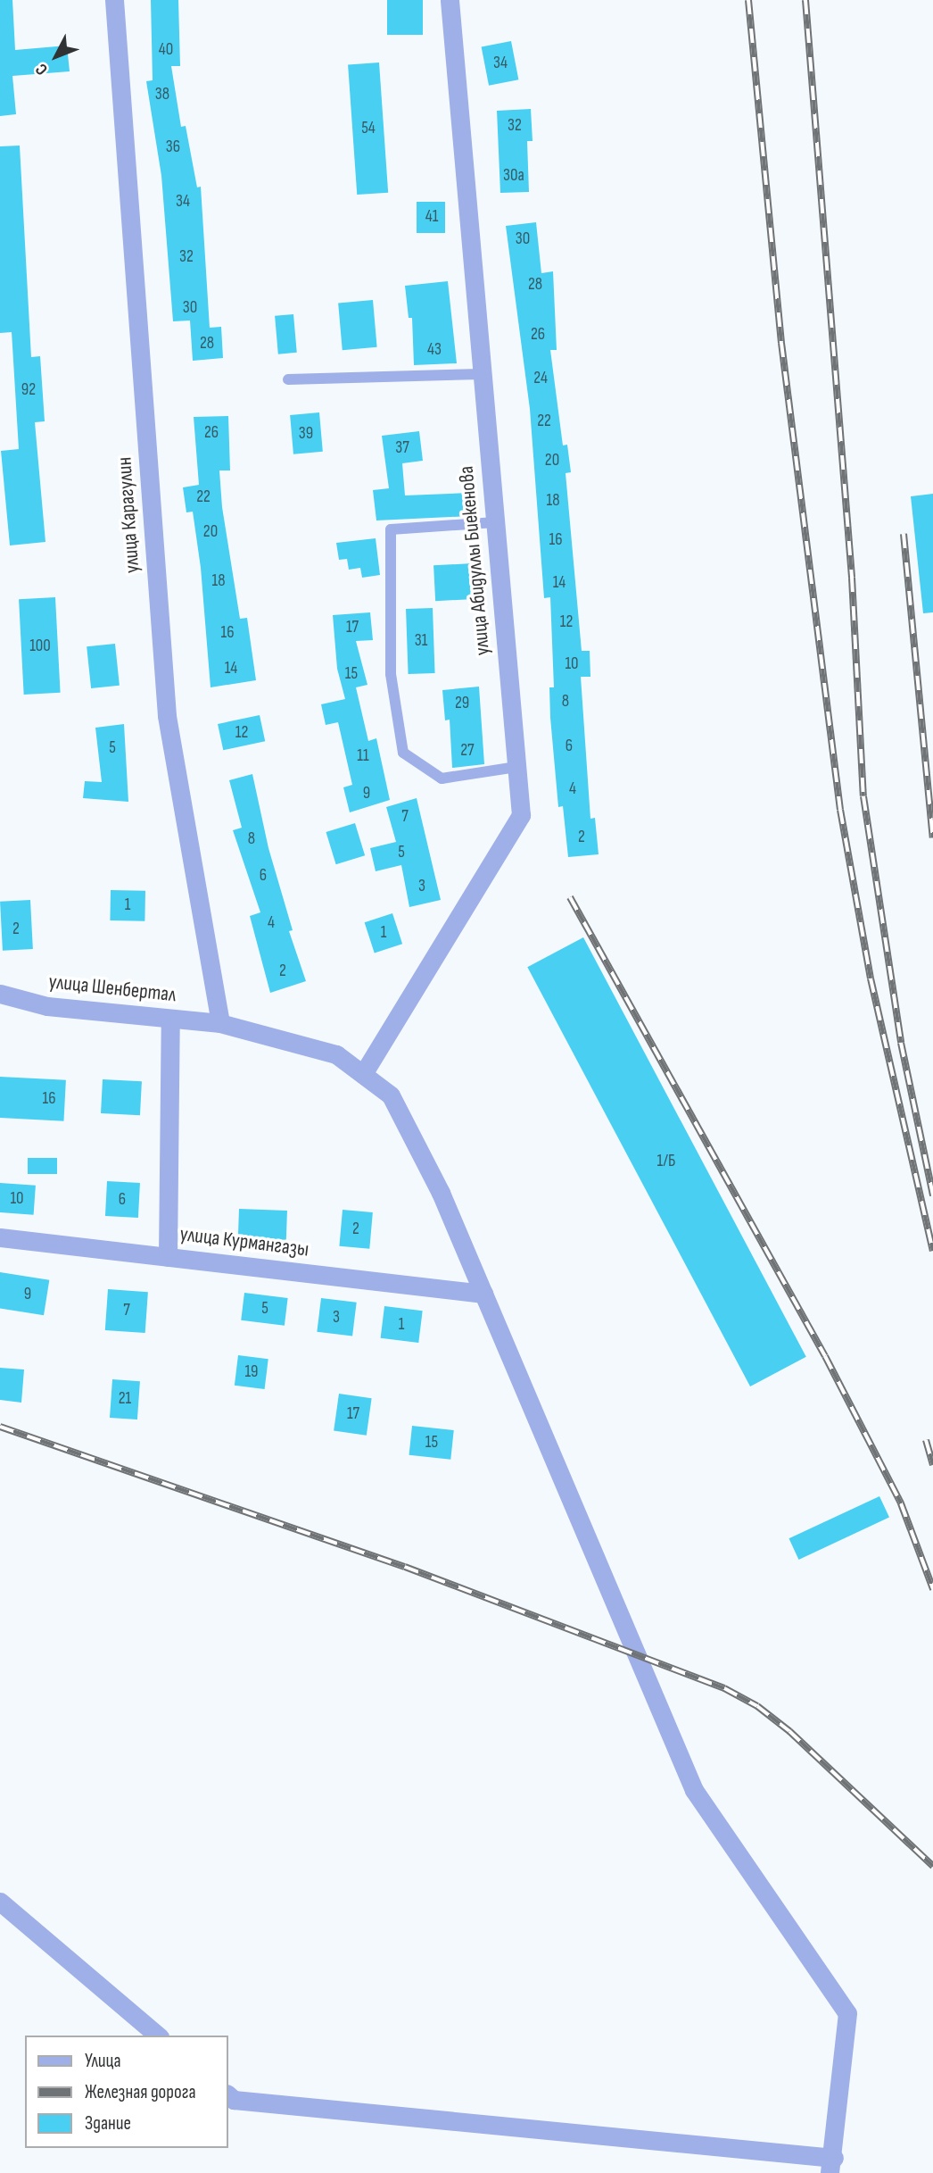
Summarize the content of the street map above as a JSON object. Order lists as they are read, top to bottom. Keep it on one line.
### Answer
{"streets":{"street":["улица Карагулин","улица Абидуллы Биекенова","улица Шенбертал","улица Курмангазы"]},"crossings":[["улица Карагулин","улица Шенбертал"],["улица Абидуллы Биекенова","улица Шенбертал"],["улица Шенбертал","улица Курмангазы"]],"house_numbers":["40","34","38","32","54","36","30а","34","41","30","32","28","30","26","28","43","24","92","22","26","39","37","20","22","18","20","16","18","14","12","17","16","31","100","10","14","15","8","29","12","6","5","27","11","4","9","7","2","8","5","6","3","1","4","2","1","2","16","1/Б","10","6","2","9","5","7","3","1","19","21","17","15"],"legend":["Улица","Железная дорога","Здание"],"north":"bottom left"}
